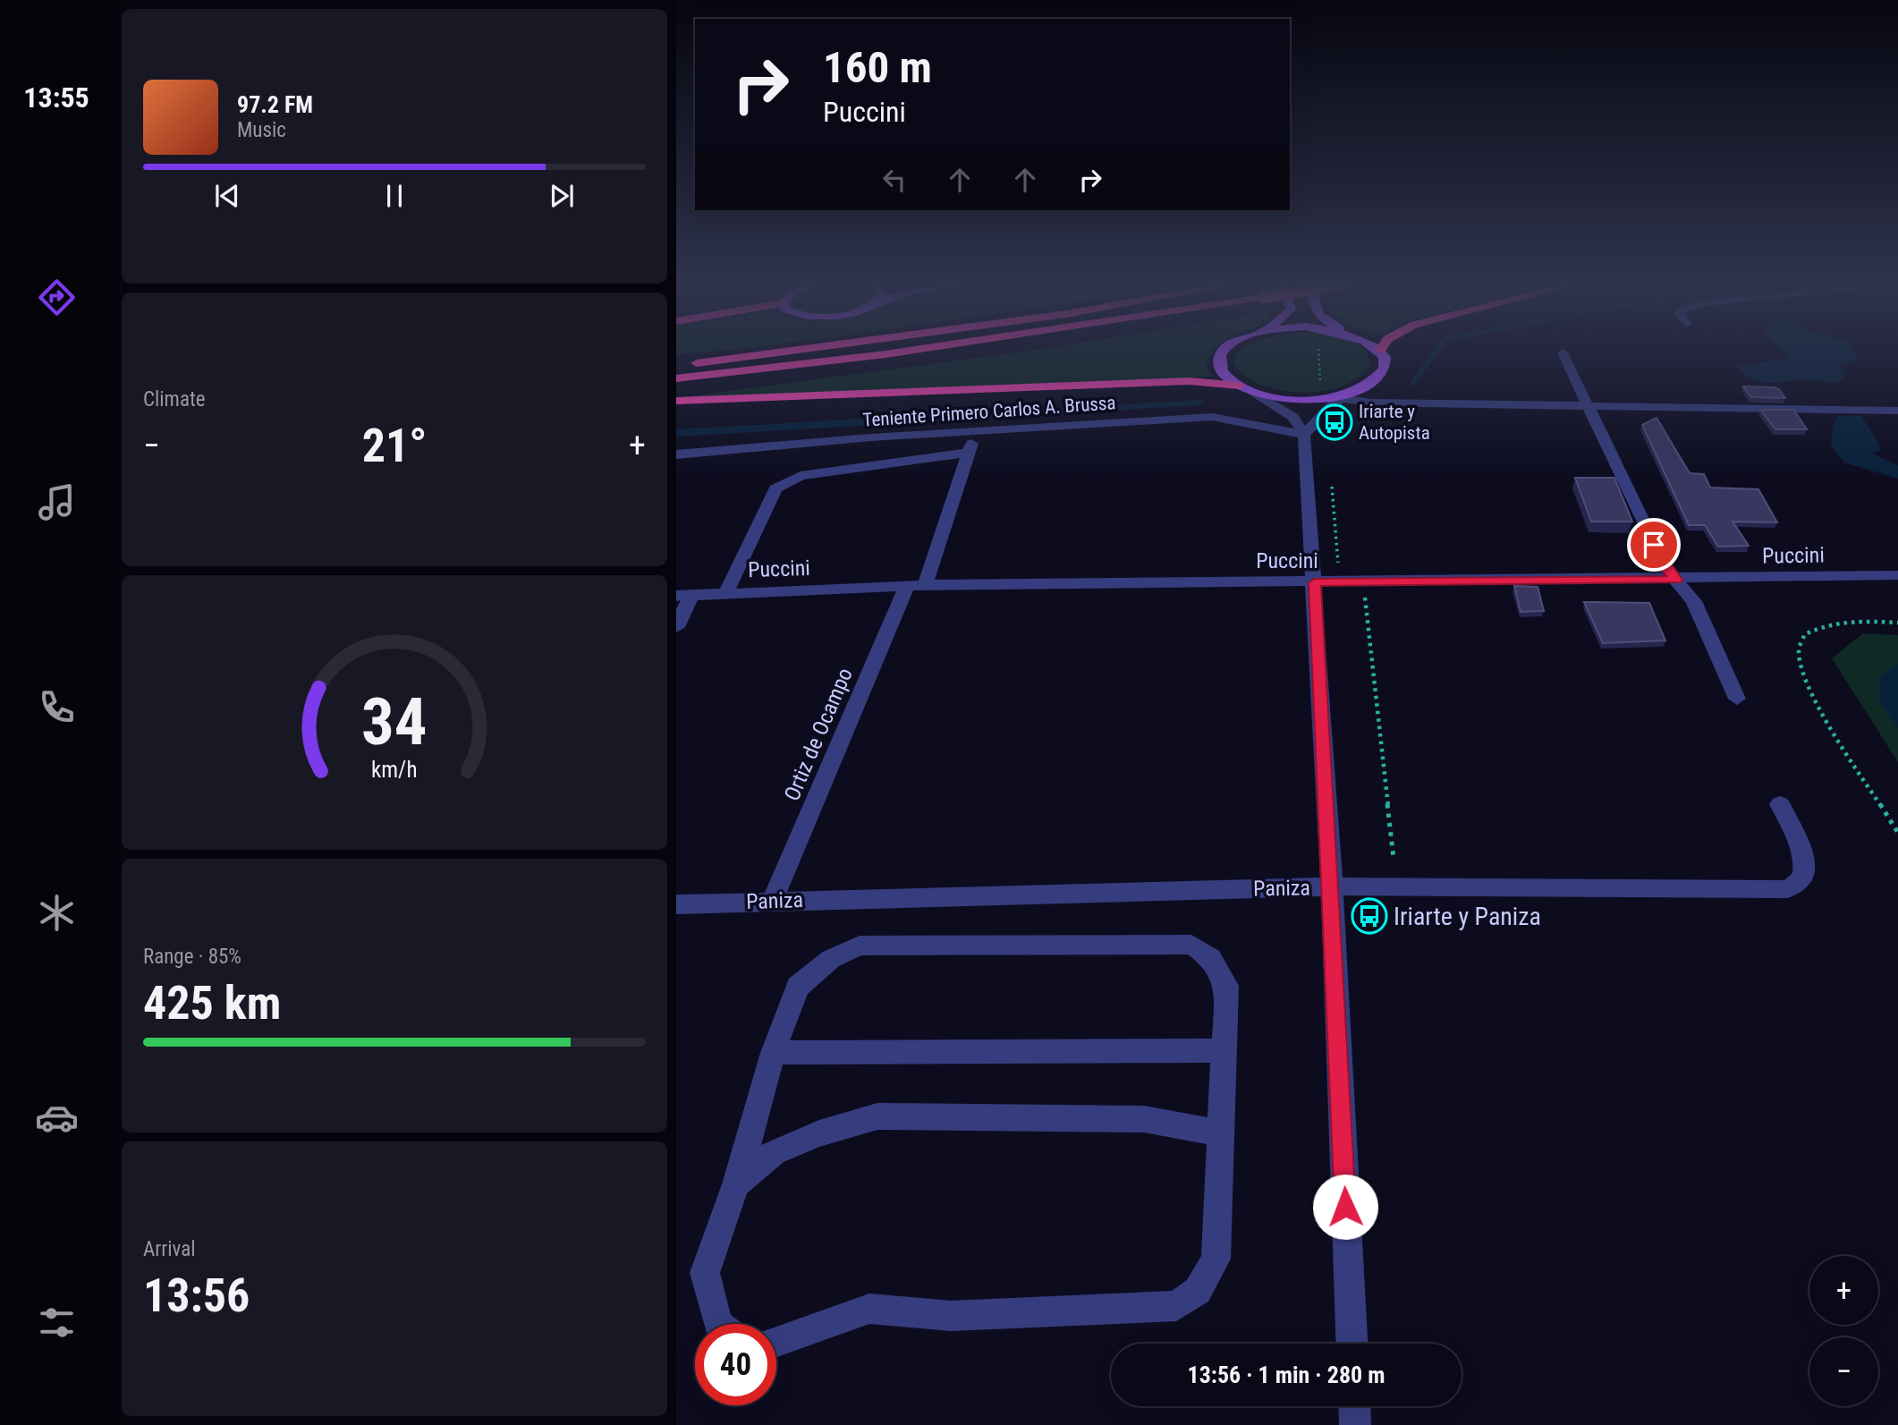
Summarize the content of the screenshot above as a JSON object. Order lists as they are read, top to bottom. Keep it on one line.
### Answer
{"streets":{"street":["Teniente Primero Carlos A. Brussa","Puccini","Ortiz de Ocampo","Paniza"]},"crossings":[["Teniente Primero Carlos A. Brussa","Ortiz de Ocampo"],["Puccini","Ortiz de Ocampo"],["Ortiz de Ocampo","Paniza"]],"places":{"bus stop":["Iriarte y Autopista","Iriarte y Paniza"]},"page":{"tabs":"13:55","turn":["160 m","Puccini"],"song":["97.2 FM","Music"],"tile":["Climate",["Range · 85%","425 km"],["Arrival","13:56"]],"heat":["−","21°","+"],"map_buttons":["+","−"],"limit":"40","trip":"13:56 · 1 min · 280 m","gauge":["34","km/h"]}}
